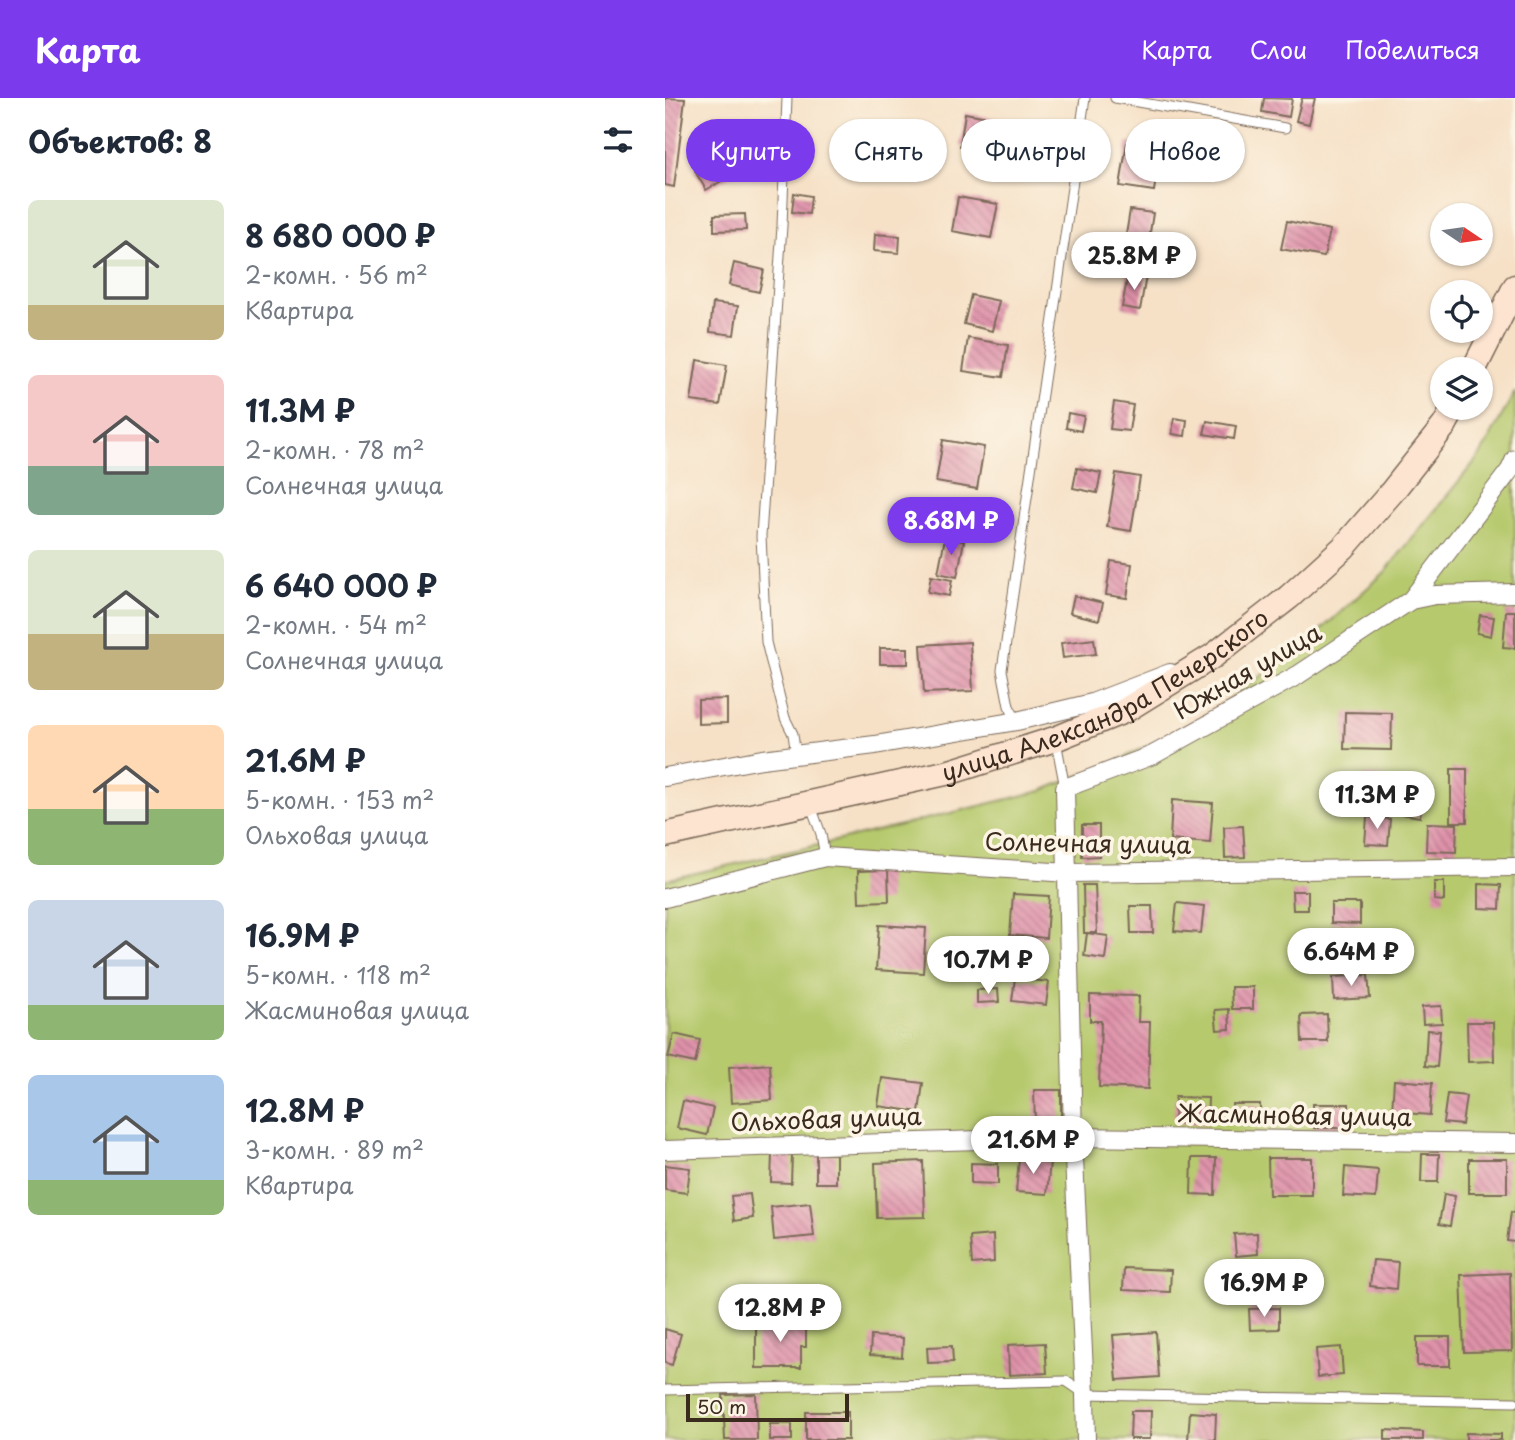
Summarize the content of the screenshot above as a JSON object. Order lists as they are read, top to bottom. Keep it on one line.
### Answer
{"streets":{"main road":["улица Александра Печерского"],"street":["Южная улица","Солнечная улица","Жасминовая улица","Ольховая улица"]},"crossings":[["Жасминовая улица","Ольховая улица"]],"scale_bar":"50 m","north":"right","page":{"header":"Карта","nav":["Карта","Слои","Поделиться"],"heading":"Объектов: 8","chip":["Купить","Снять","Фильтры","Новое"],"list":[{"name":"8 680 000 ₽","note":"2-комн. · 56 m² · Квартира"},{"name":"11.3M ₽","note":"2-комн. · 78 m² · Солнечная улица"},{"name":"6 640 000 ₽","note":"2-комн. · 54 m² · Солнечная улица"},{"name":"21.6M ₽","note":"5-комн. · 153 m² · Ольховая улица"},{"name":"16.9M ₽","note":"5-комн. · 118 m² · Жасминовая улица"},{"name":"12.8M ₽","note":"3-комн. · 89 m² · Квартира"}],"price":["25.8M ₽","8.68M ₽","11.3M ₽","6.64M ₽","10.7M ₽","21.6M ₽","16.9M ₽","12.8M ₽"],"scale":"50 m"}}
